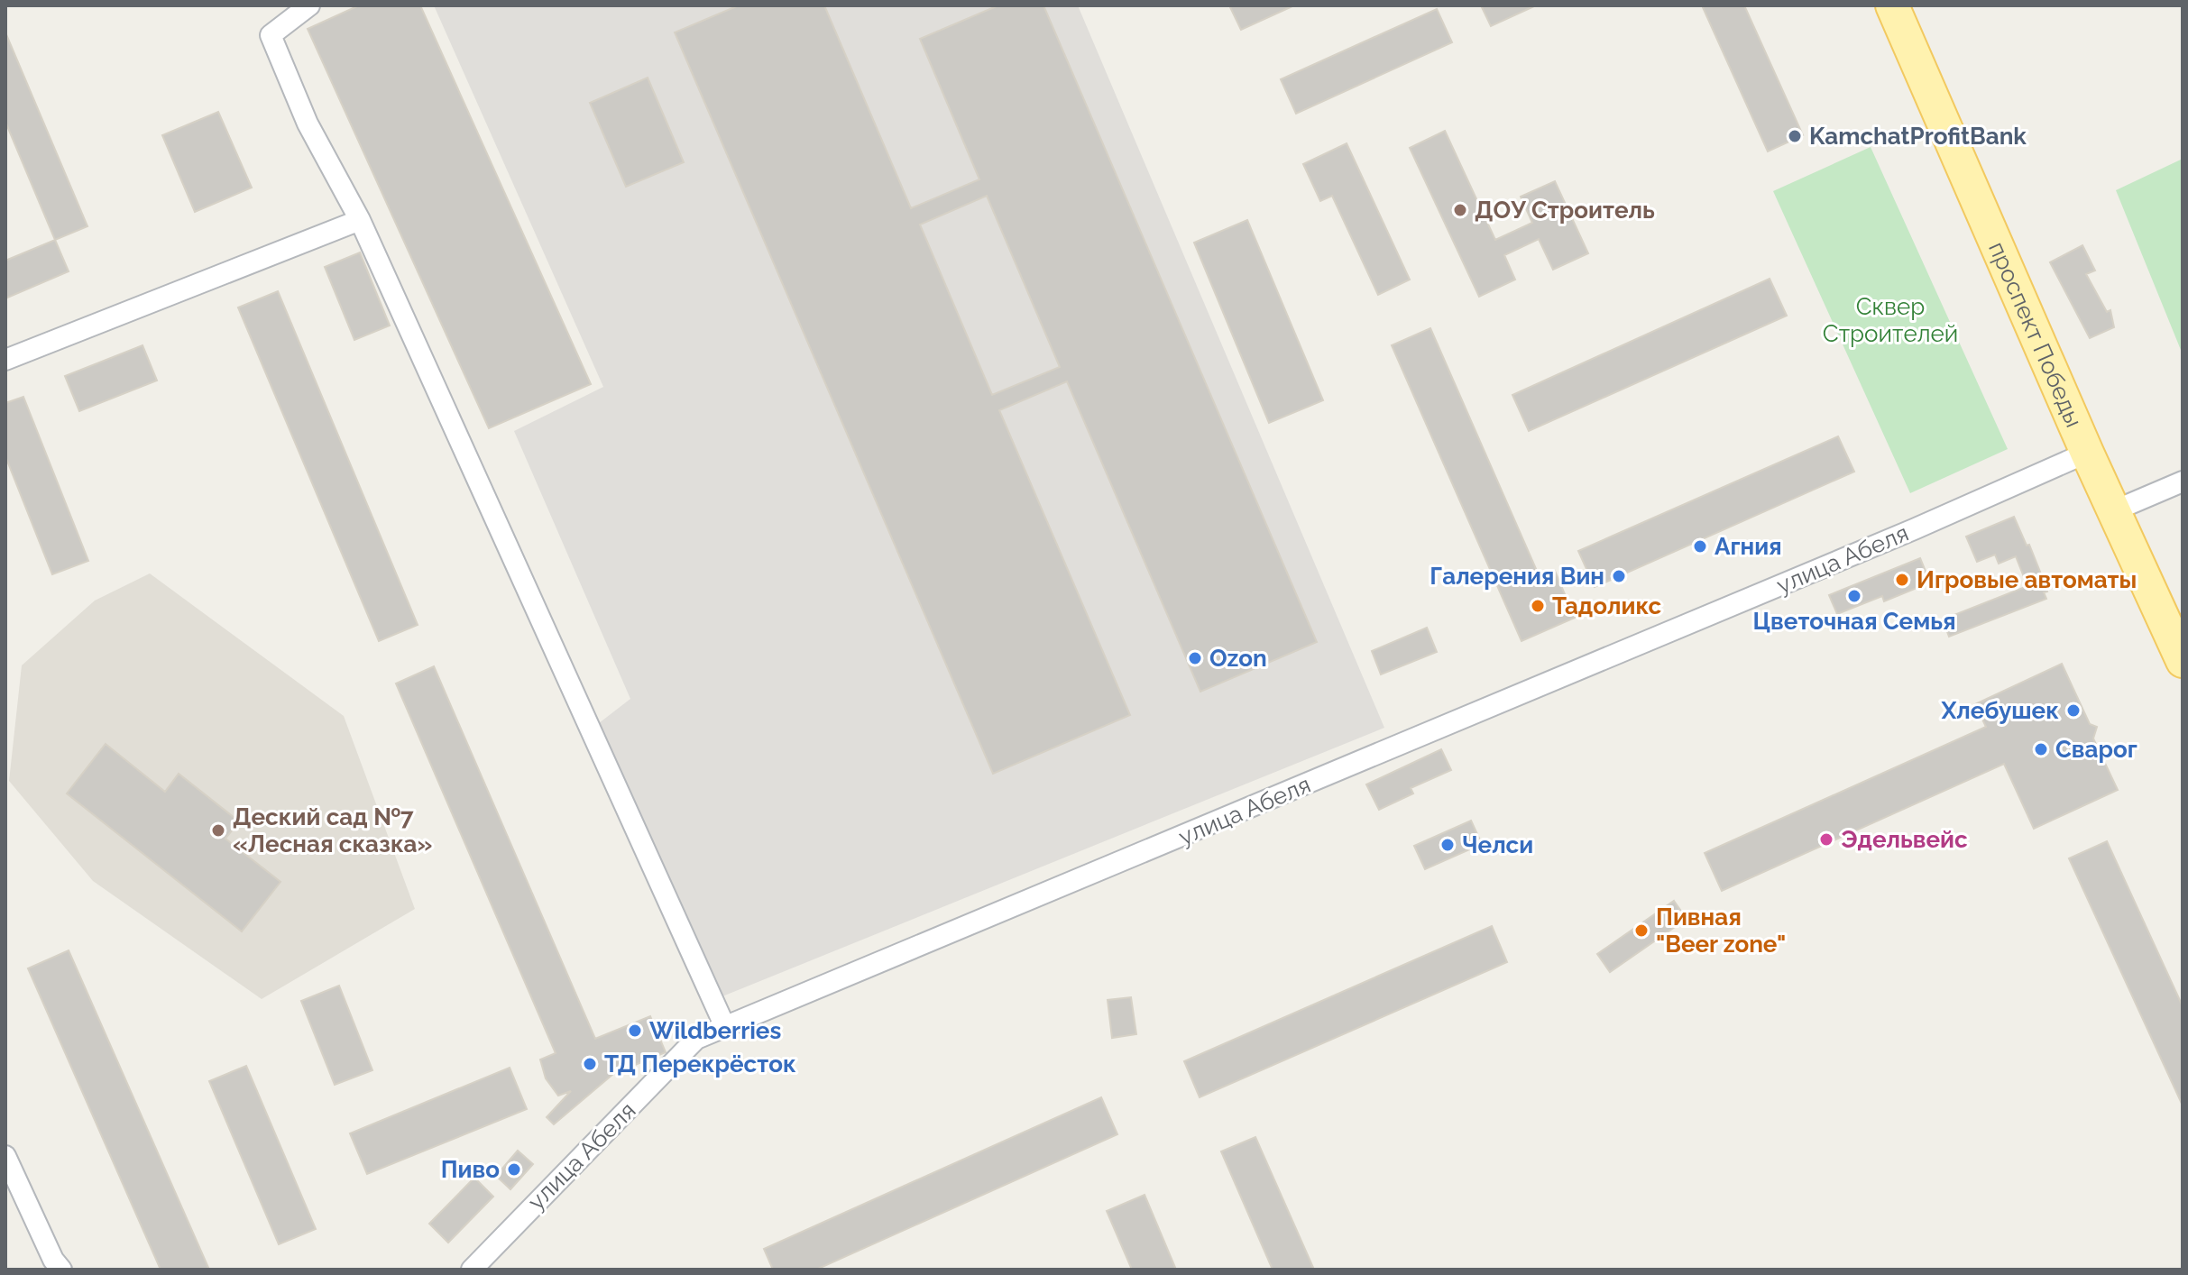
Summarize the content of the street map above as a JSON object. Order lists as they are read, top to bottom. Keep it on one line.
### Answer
{"streets":{"main road":["проспект Победы"],"street":["улица Абеля"]},"crossings":[["проспект Победы","улица Абеля"]],"parks":["Сквер Строителей"],"places":["KamchatProfitBank","ДОУ Строитель","Агния","Галерения Вин","Игровые автоматы","Цветочная Семья","Тадоликс","Ozon","Хлебушек","Сварог","Деский сад №7 «Лесная сказка»","Эдельвейс","Челси","Пивная \"Beer zone\"","Wildberries","ТД Перекрёсток","Пиво"]}
